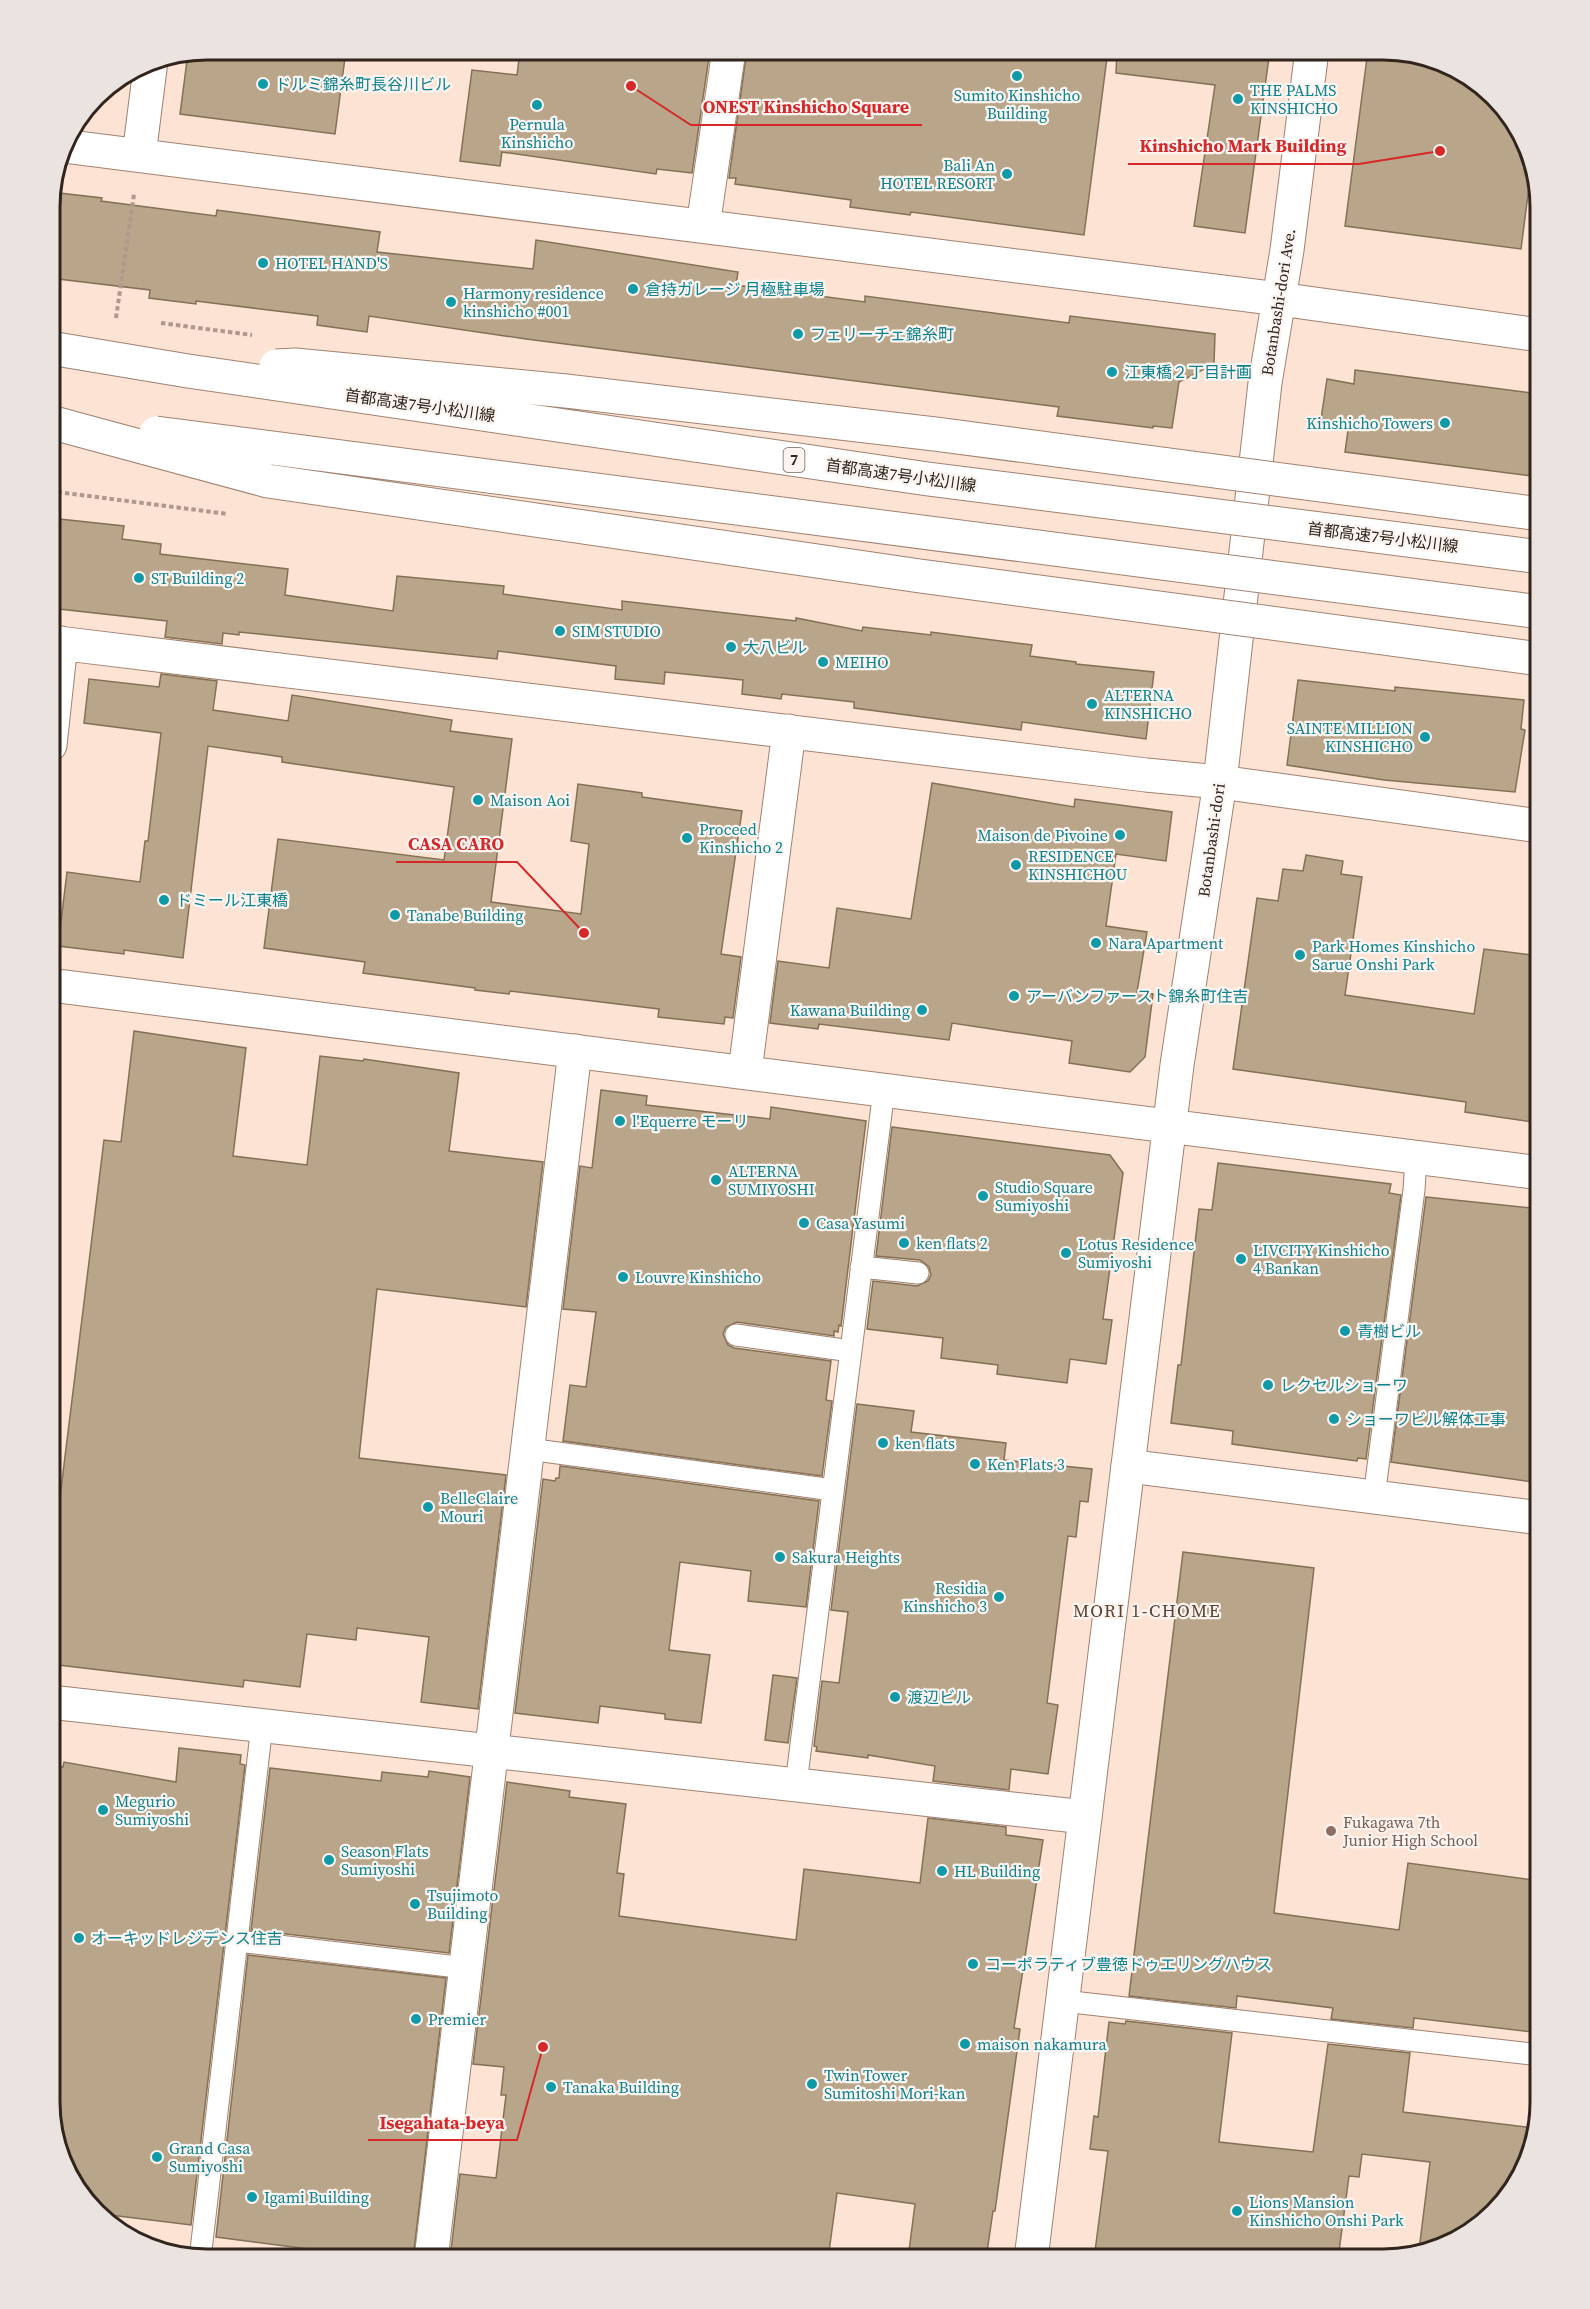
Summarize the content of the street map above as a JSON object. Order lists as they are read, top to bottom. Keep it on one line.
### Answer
{"streets":{"main road":["Botanbashi-dori Ave.","首都高速7号小松川線","7","Botanbashi-dori"]},"crossings":[["Botanbashi-dori Ave.","Botanbashi-dori"]],"districts":["MORI 1-CHOME"],"places":["Sumito Kinshicho Building","ドルミ錦糸町長谷川ビル","ONEST Kinshicho Square","THE PALMS KINSHICHO","Pernula Kinshicho","Kinshicho Mark Building","Bali An HOTEL RESORT","HOTEL HAND'S","倉持ガレージ 月極駐車場","Harmony residence kinshicho #001","フェリーチェ錦糸町","江東橋２丁目計画","Kinshicho Towers","ST Building 2","SIM STUDIO","大八ビル","MEIHO","ALTERNA KINSHICHO","SAINTE MILLION KINSHICHO","Maison Aoi","Maison de Pivoine","Proceed Kinshicho 2","RESIDENCE KINSHICHOU","ドミール江東橋","Tanabe Building","CASA CARO","Nara Apartment","Park Homes Kinshicho Sarue Onshi Park","アーバンファースト錦糸町住吉","Kawana Building","l'Equerre モーリ","ALTERNA SUMIYOSHI","Studio Square Sumiyoshi","Casa Yasumi","ken flats 2","Lotus Residence Sumiyoshi","LIVCITY Kinshicho 4 Bankan","Louvre Kinshicho","青樹ビル","レクセルショーワ","ショーワビル解体工事","ken flats","Ken Flats 3","BelleClaire Mouri","Sakura Heights","Residia Kinshicho 3","渡辺ビル","Megurio Sumiyoshi","Fukagawa 7th Junior High School","Season Flats Sumiyoshi","HL Building","Tsujimoto Building","オーキッドレジデンス住吉","コーポラティブ豊徳ドゥエリングハウス","Premier","maison nakamura","Isegahata-beya","Twin Tower Sumitoshi Mori-kan","Tanaka Building","Grand Casa Sumiyoshi","Igami Building","Lions Mansion Kinshicho Onshi Park"]}
